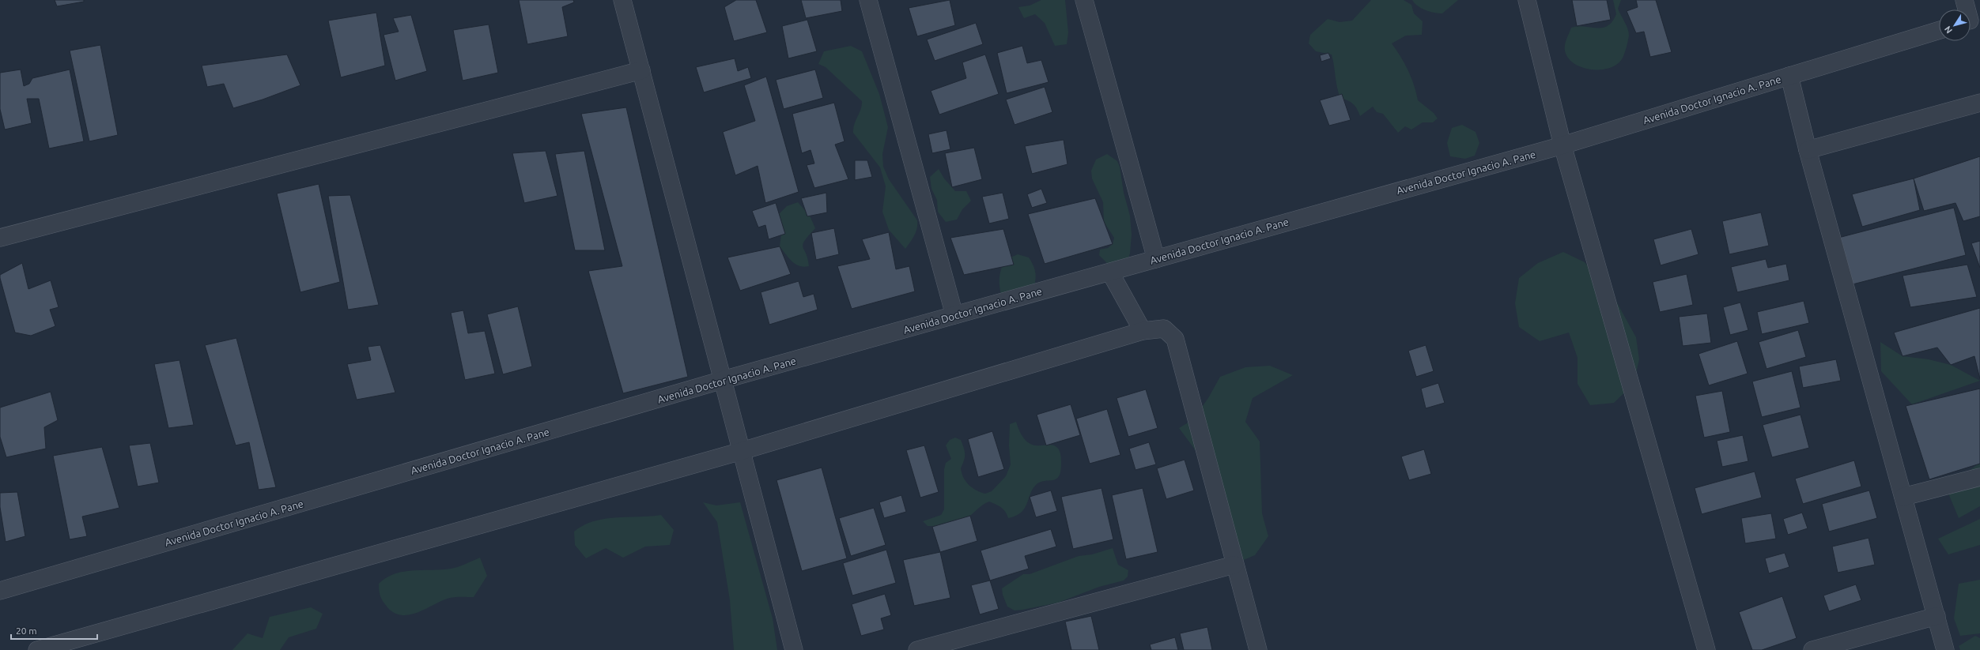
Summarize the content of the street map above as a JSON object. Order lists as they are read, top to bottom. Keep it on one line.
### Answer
{"streets":{"street":["Avenida Doctor Ignacio A. Pane"]},"scale_bar":"20 m","north":"bottom left"}
